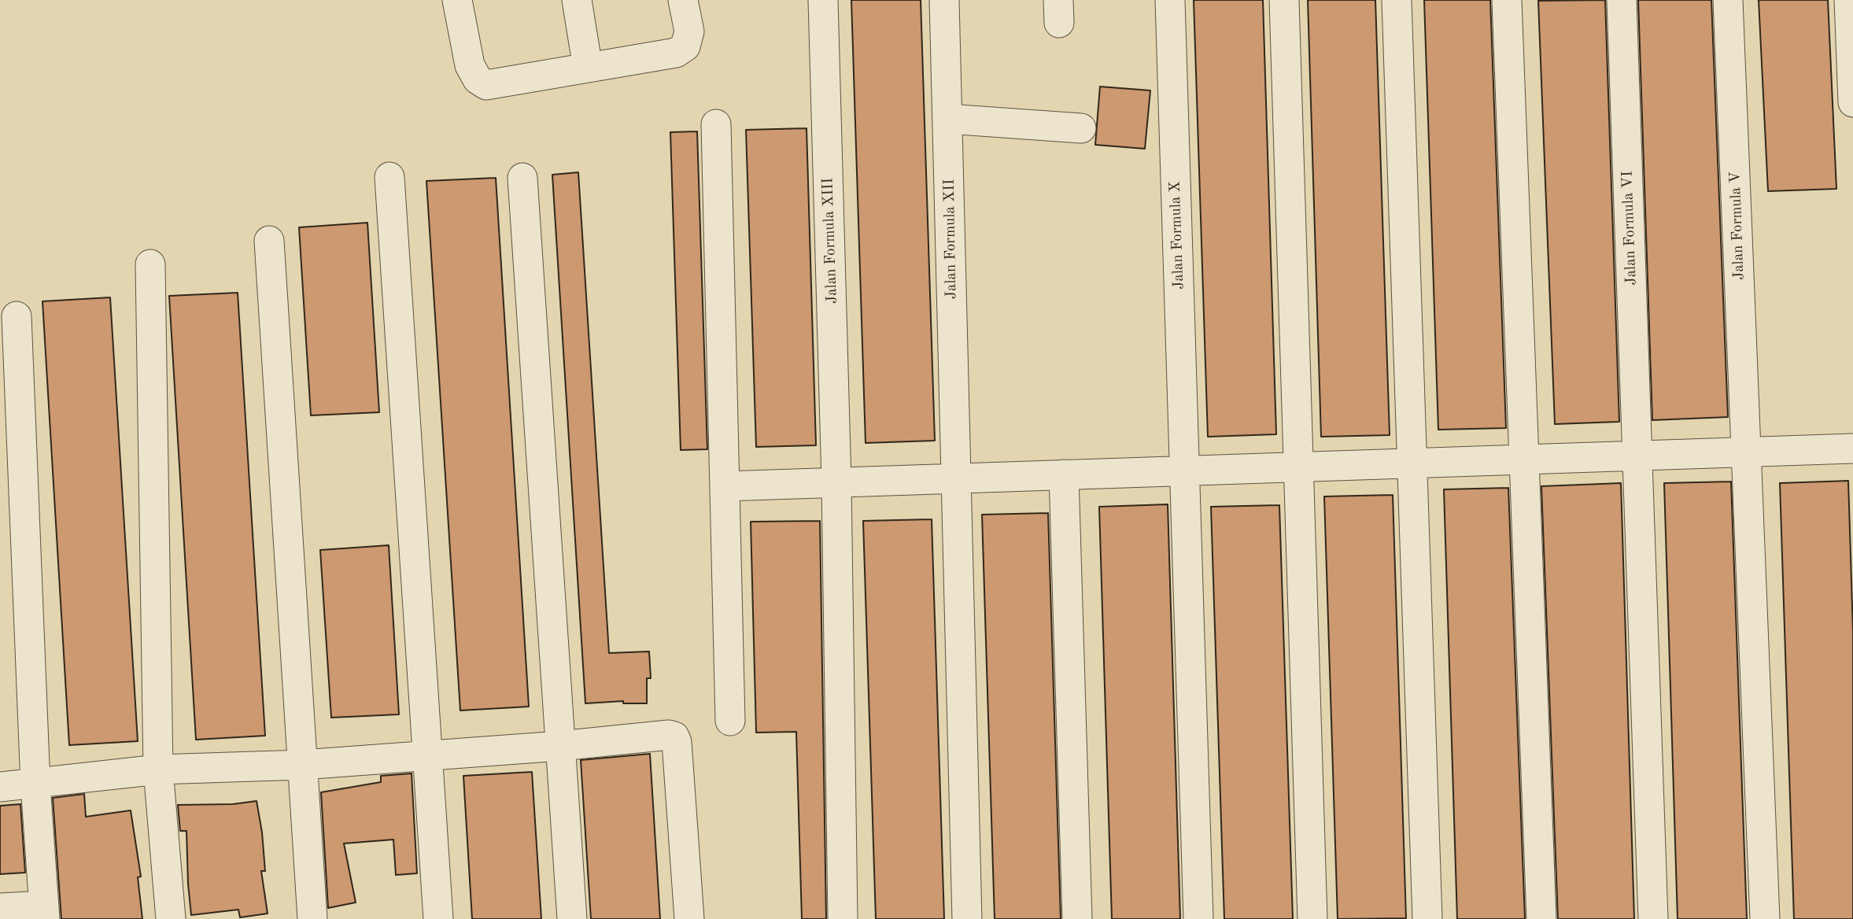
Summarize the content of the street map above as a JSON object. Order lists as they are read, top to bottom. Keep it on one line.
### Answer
{"streets":{"street":["Jalan Formula V","Jalan Formula VI","Jalan Formula X","Jalan Formula XII","Jalan Formula XIII"]}}
